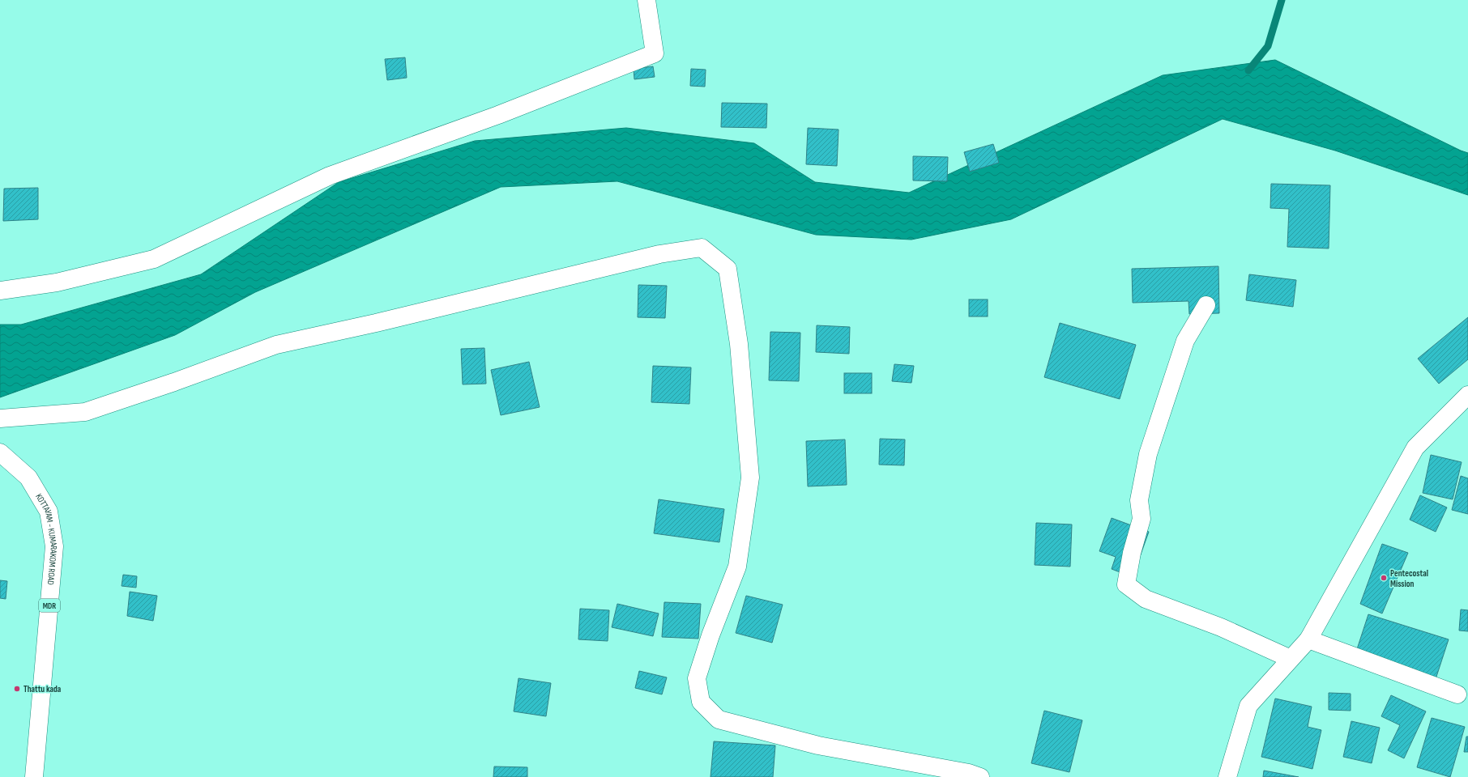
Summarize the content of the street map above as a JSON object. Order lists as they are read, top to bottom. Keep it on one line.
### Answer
{"streets":{"street":["KOTTAYAM - KUMARAKOM ROAD","MDR"]},"places":["Pentecostal Mission","Thattu kada"]}
